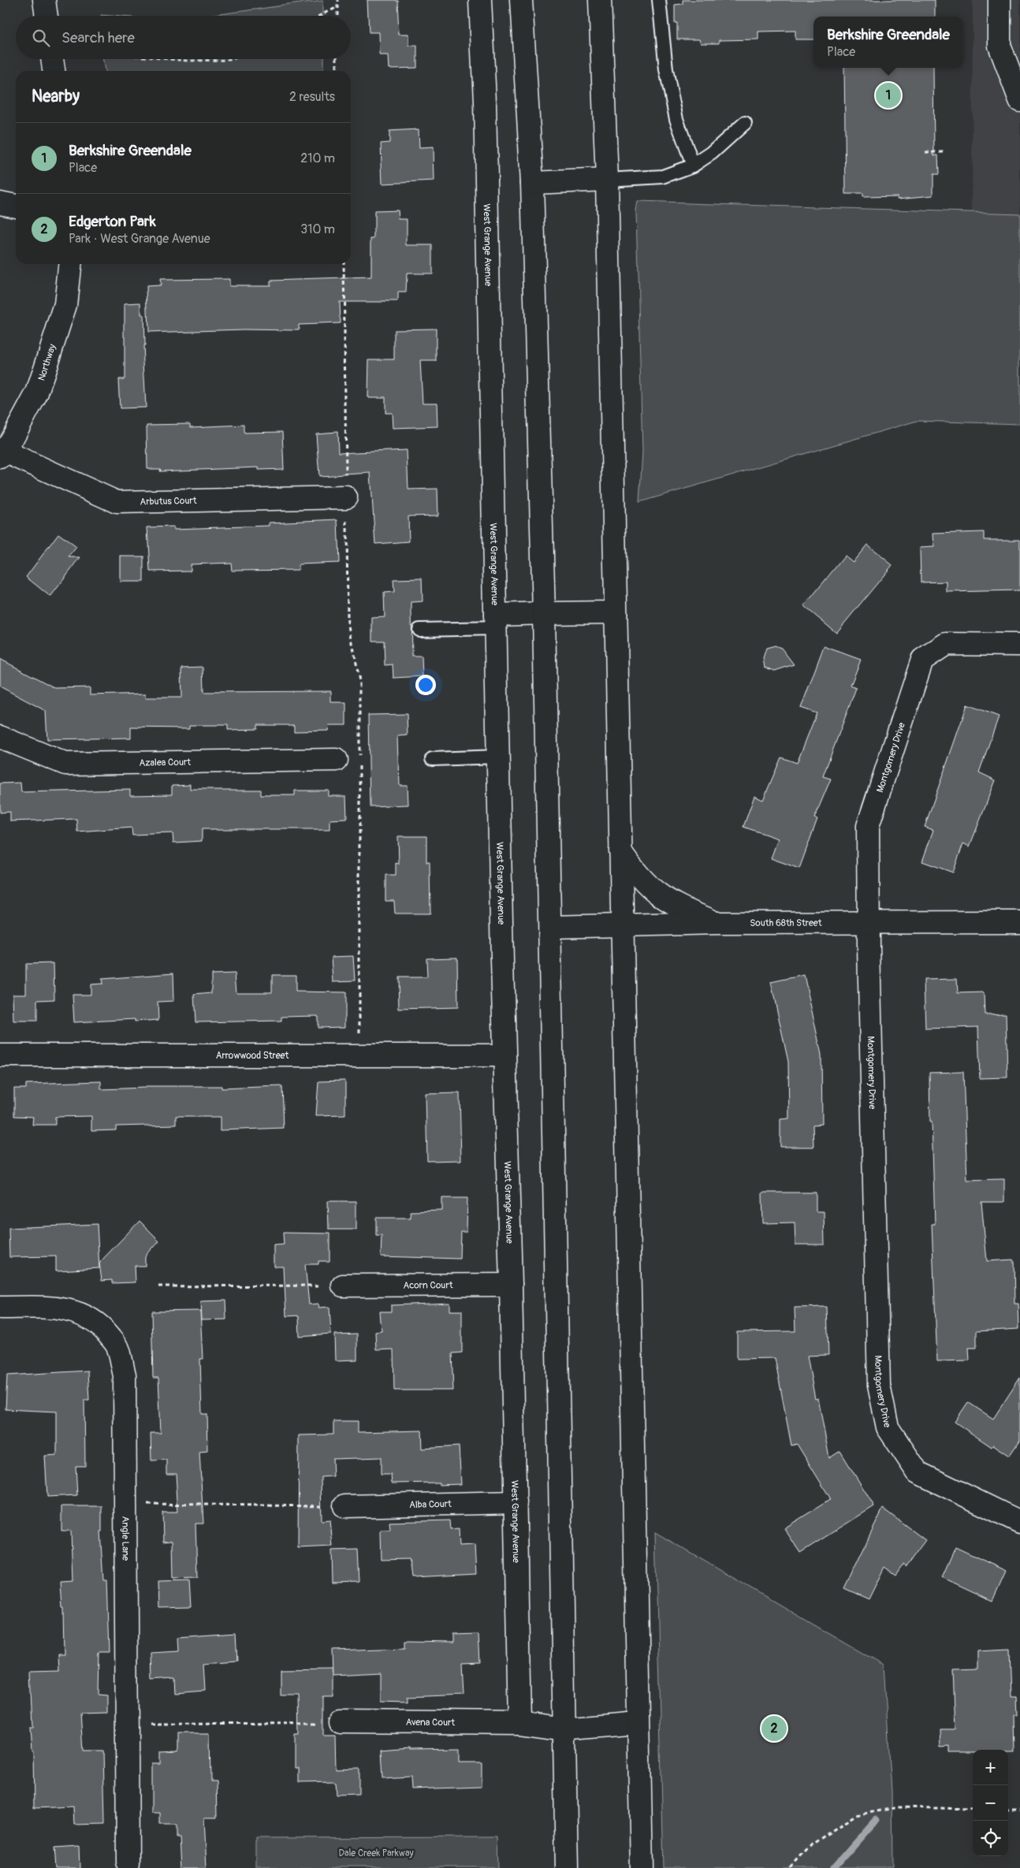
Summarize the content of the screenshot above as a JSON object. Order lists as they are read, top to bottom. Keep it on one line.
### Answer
{"streets":{"street":["West Grange Avenue","Northway","Arbutus Court","Montgomery Drive","Azalea Court","South 68th Street","Arrowwood Street","Acorn Court","Alba Court","Angle Lane","Avena Court"]},"crossings":[["West Grange Avenue","Arrowwood Street"],["West Grange Avenue","Acorn Court"],["West Grange Avenue","Alba Court"],["West Grange Avenue","Avena Court"],["Northway","Arbutus Court"],["Montgomery Drive","South 68th Street"]],"parks":["Dale Creek Parkway"],"page":{"search":"Search here","popup":["Berkshire Greendale","Place"],"heading":["Nearby","2 results"],"pins":["1","2"],"list":[{"mark":"1","name":"Berkshire Greendale","note":"Place","value":"210 m"},{"mark":"2","name":"Edgerton Park","note":"Park · West Grange Avenue","value":"310 m"}],"map_buttons":["+","−"]}}
